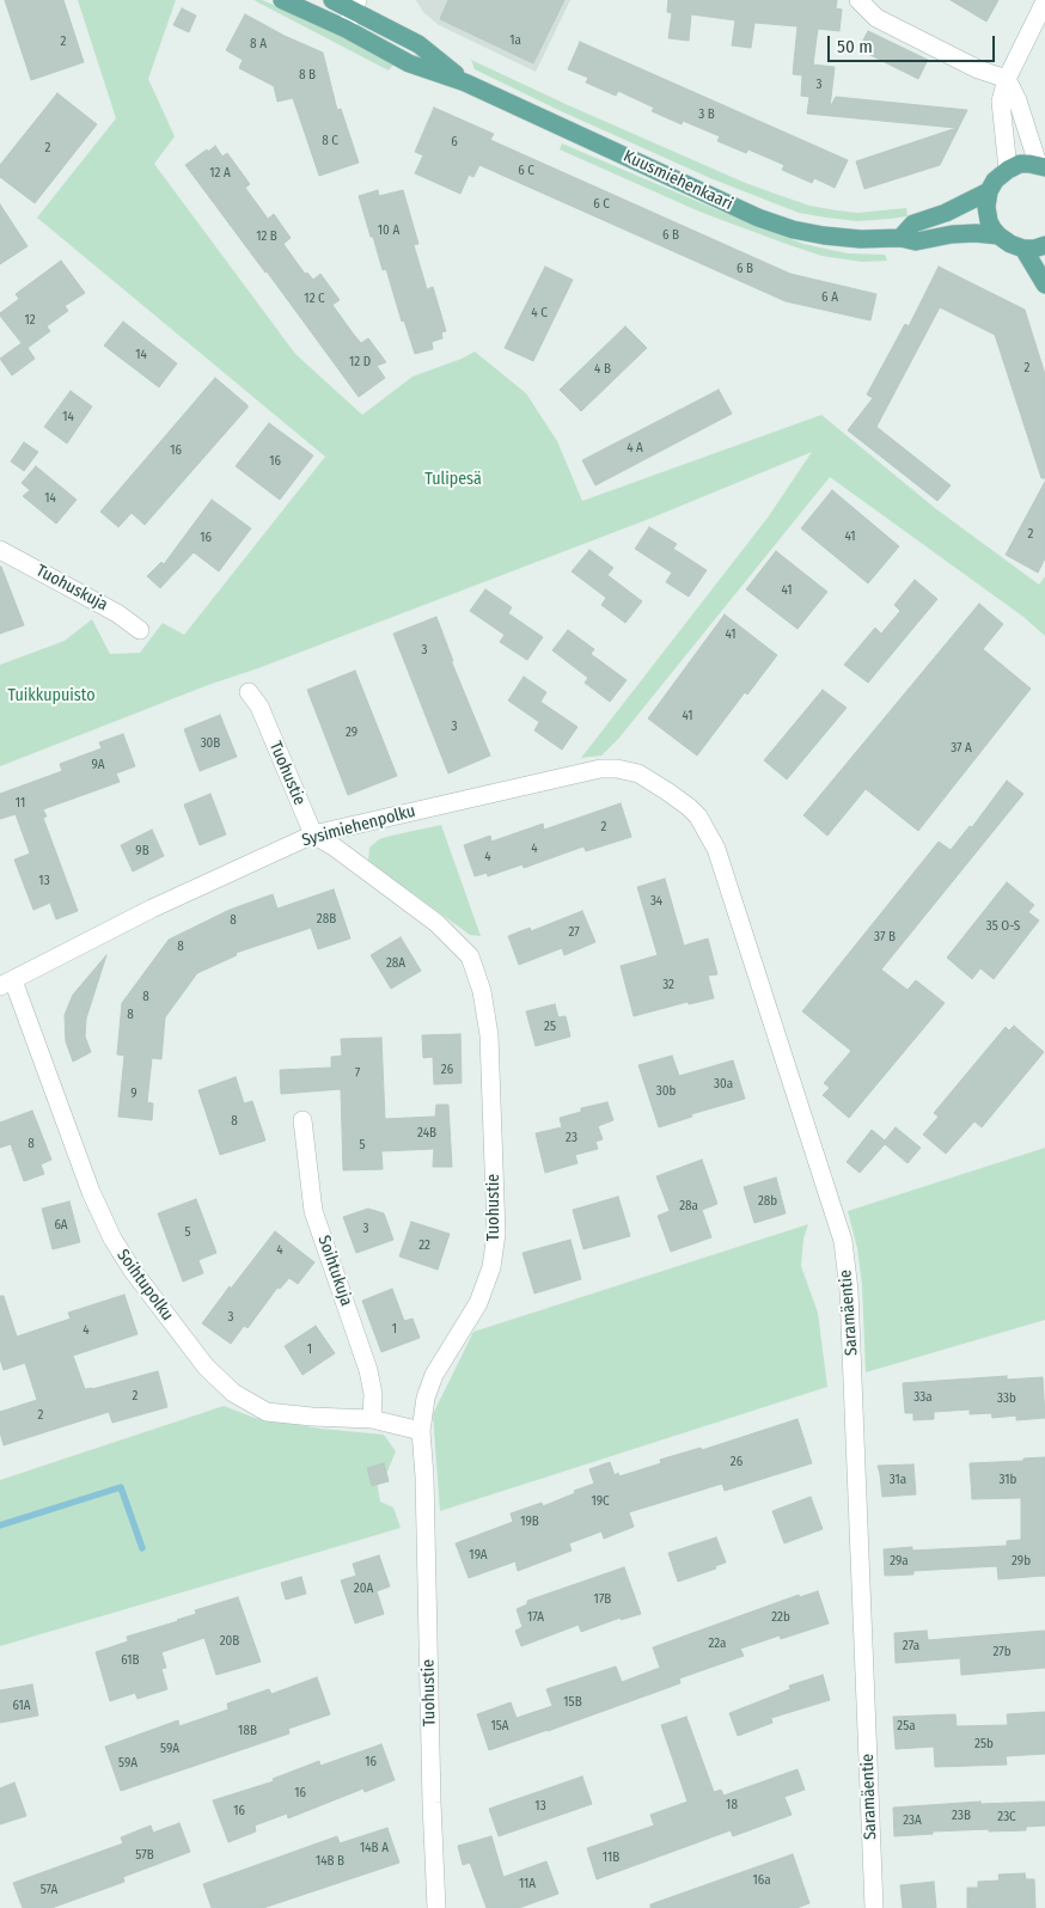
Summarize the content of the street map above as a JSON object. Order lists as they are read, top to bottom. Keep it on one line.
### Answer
{"streets":{"main road":["Kuusmiehenkaari"],"street":["Tuohuskuja","Tuohustie","Sysimiehenpolku","Soihtukuja","Soihtupolku","Saramäentie"]},"crossings":[["Tuohustie","Sysimiehenpolku"],["Tuohustie","Soihtupolku"],["Sysimiehenpolku","Soihtupolku"],["Sysimiehenpolku","Saramäentie"],["Soihtukuja","Soihtupolku"]],"parks":["Tulipesä","Tuikkupuisto"],"house_numbers":["1a","2","8 A","8 B","3","3 B","8 C","6","2","6 C","12 A","6 C","10 A","6 B","12 B","6 B","6 A","12 C","4 C","12","14","12 D","2","4 B","14","4 A","16","16","14","2","41","16","41","41","3","41","3","29","30B","37 A","9A","11","2","4","9B","4","13","34","28B","8","35 O-S","27","37 B","8","28A","32","8","8","25","26","7","30a","30b","9","8","24B","23","8","5","28b","28a","6A","3","5","22","4","3","1","4","1","2","33a","33b","2","26","31a","31b","19C","19B","19A","29a","29b","20A","17B","17A","22b","20B","22a","27a","27b","61B","15B","61A","15A","25a","18B","25b","59A","16","59A","16","18","13","16","23B","23C","23A","14B A","57B","11B","14B B","16a","11A","57A"],"scale_bar":"50 m"}
